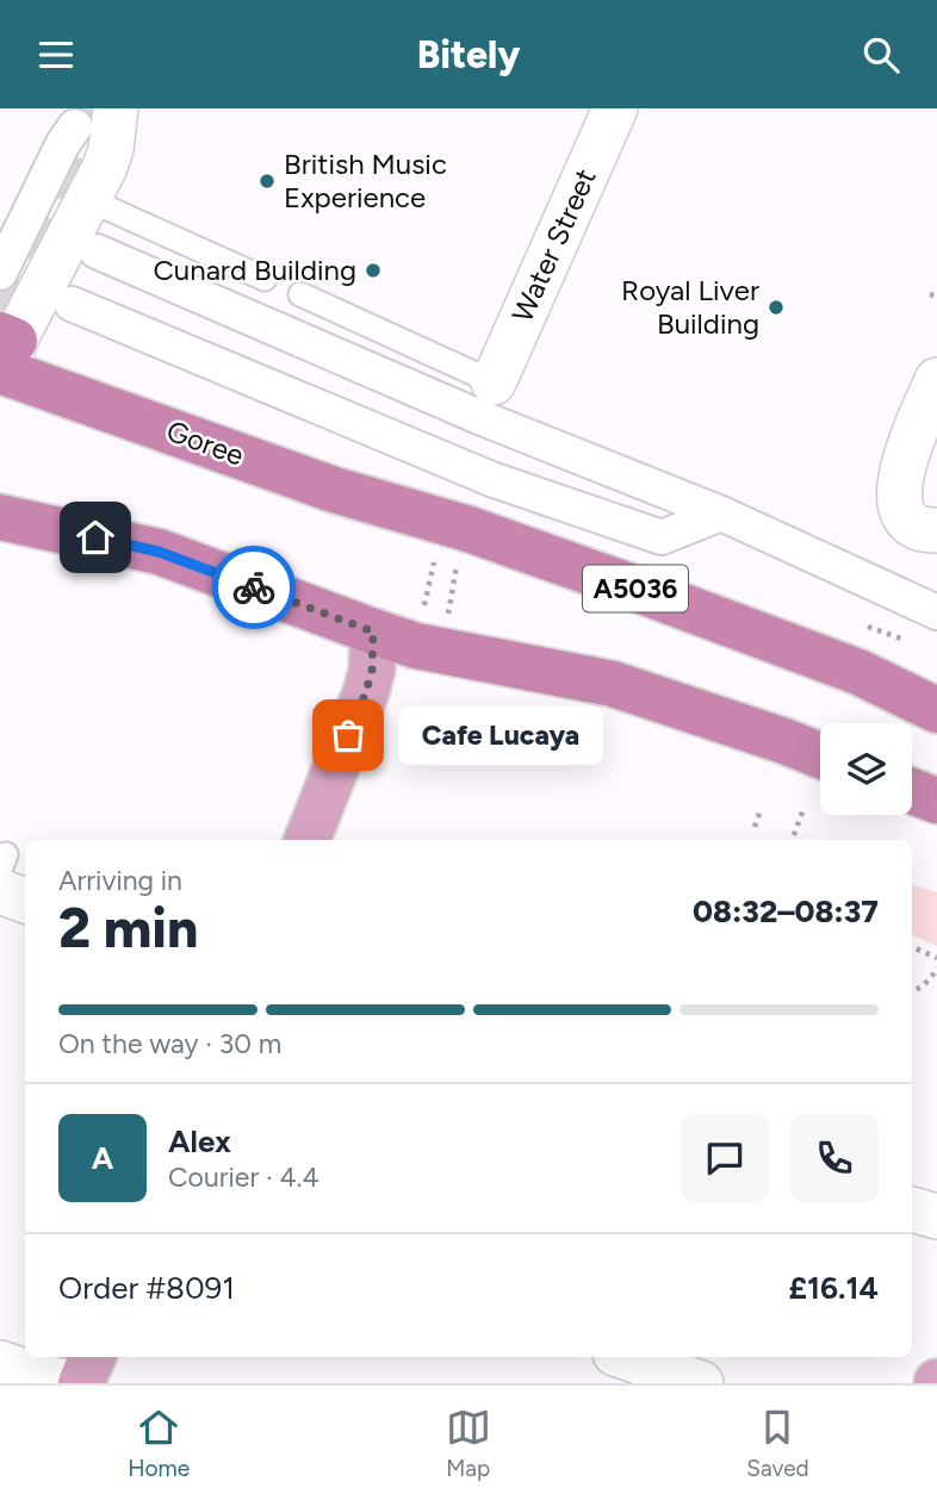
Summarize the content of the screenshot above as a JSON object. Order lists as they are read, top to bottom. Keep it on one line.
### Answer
{"streets":{"highway":["Goree","A5036"],"street":["Water Street"]},"places":["British Music Experience","Cunard Building","Royal Liver Building","Cafe Lucaya"],"page":{"header":"Bitely","bubble":"Cafe Lucaya","heading":["2 min","Arriving in","08:32–08:37"],"panel":["Alex","Courier · 4.4","Order #8091","£16.14"],"bar":"On the way · 30 m","round":"A","tabs":["Home","Map","Saved"]}}
